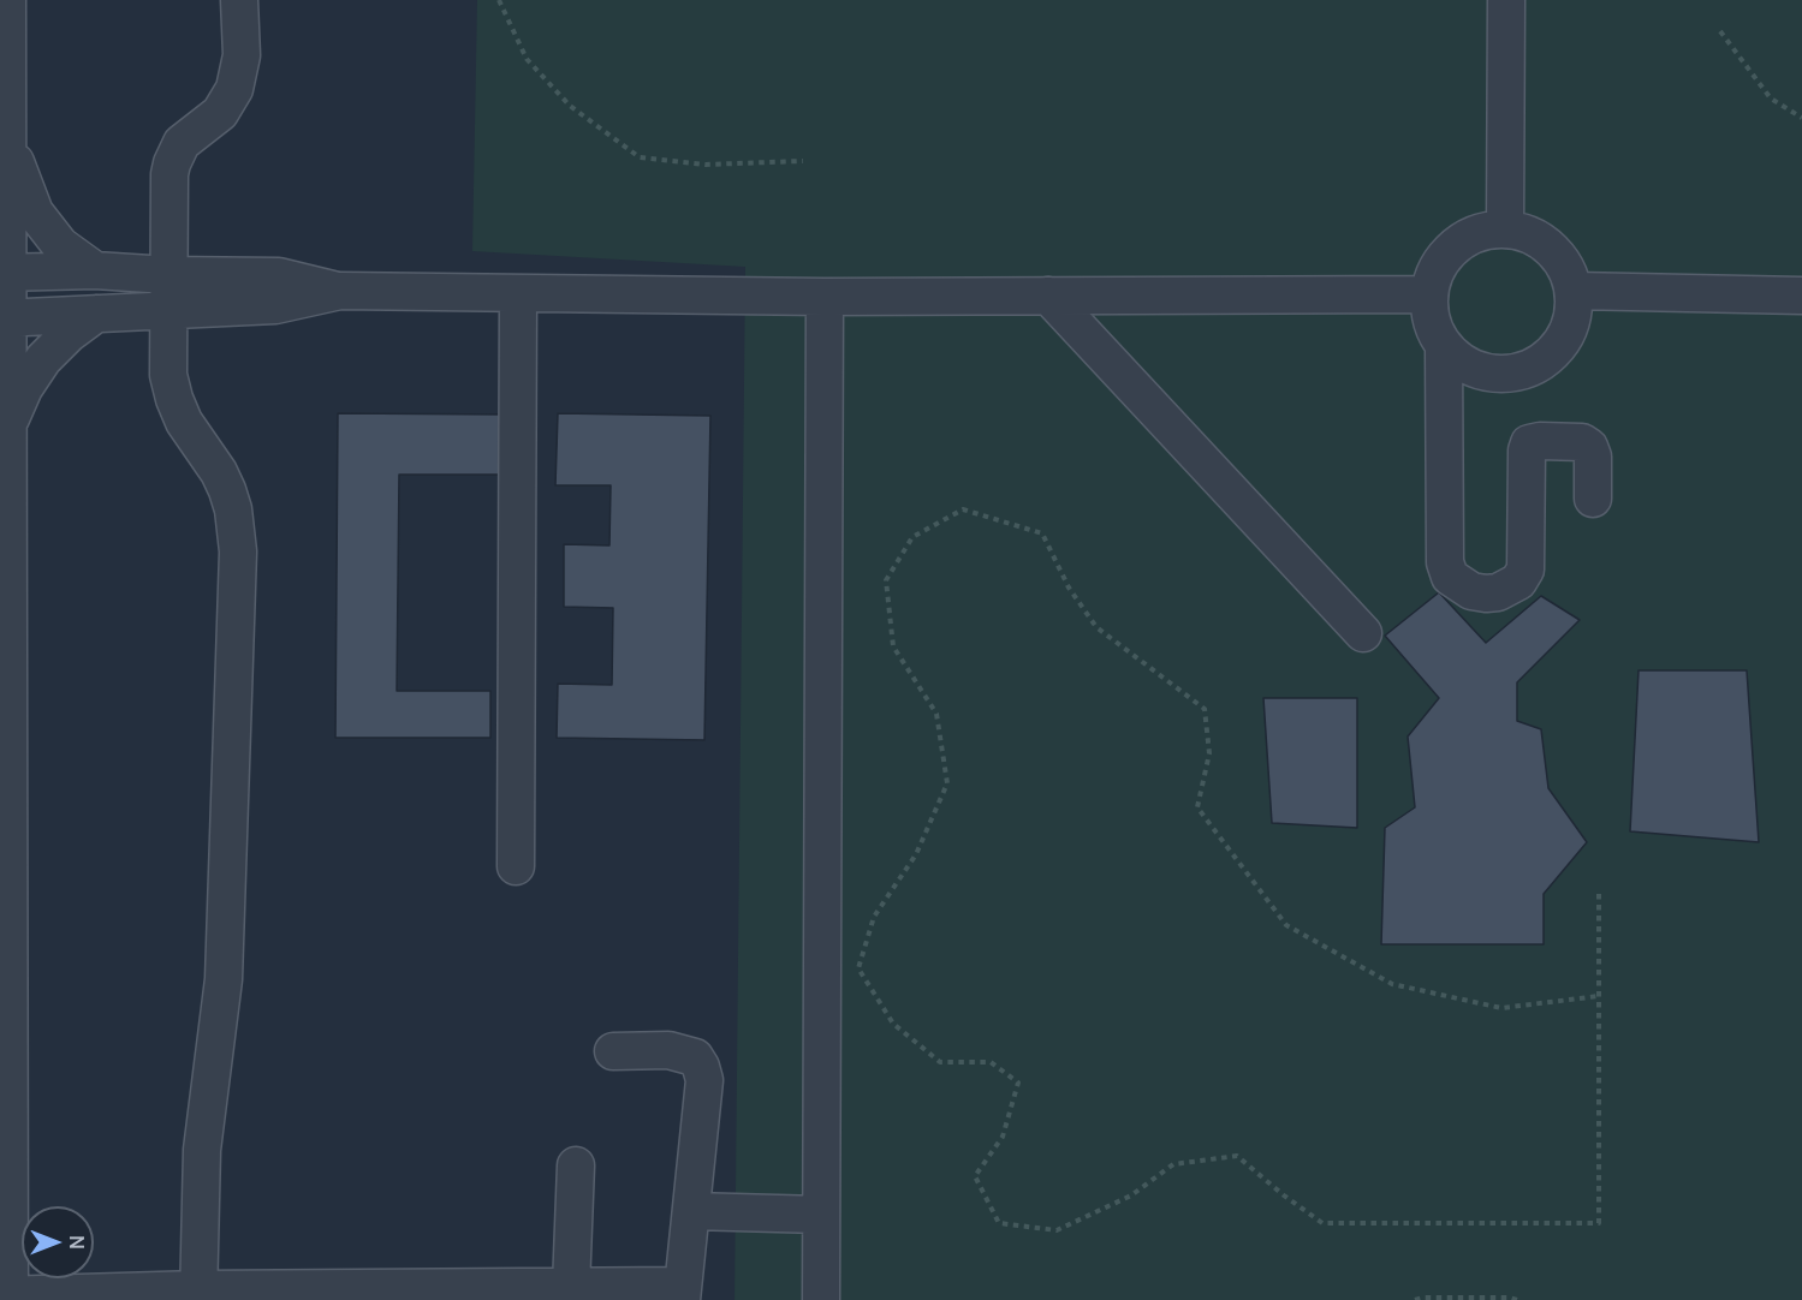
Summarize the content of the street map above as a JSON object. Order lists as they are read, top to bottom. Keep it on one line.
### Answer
{"north":"right"}
